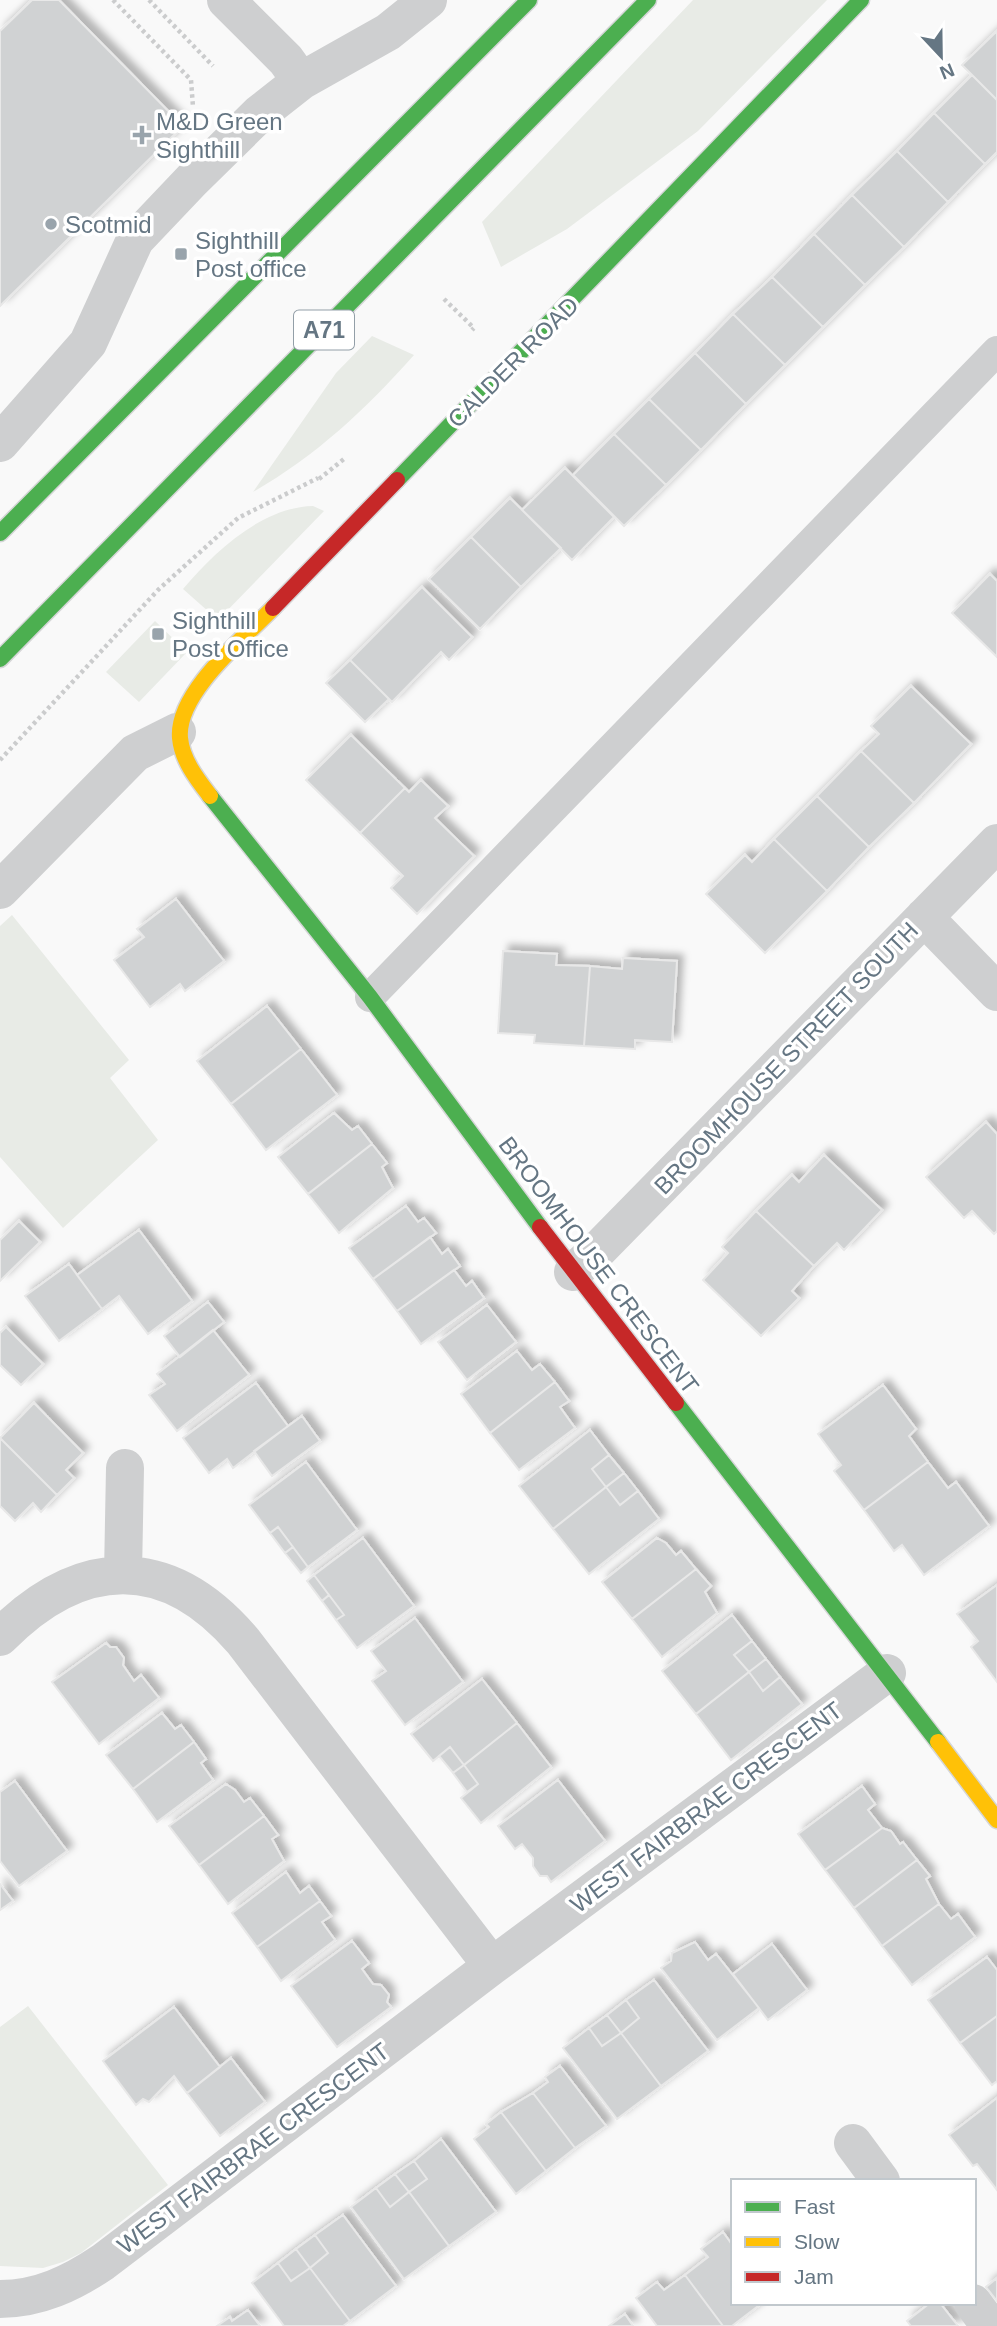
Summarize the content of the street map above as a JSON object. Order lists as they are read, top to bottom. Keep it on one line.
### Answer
{"streets":{"street":["A71","CALDER ROAD","BROOMHOUSE STREET SOUTH","BROOMHOUSE CRESCENT","WEST FAIRBRAE CRESCENT"]},"crossings":[["CALDER ROAD","BROOMHOUSE CRESCENT"],["BROOMHOUSE STREET SOUTH","BROOMHOUSE CRESCENT"],["BROOMHOUSE CRESCENT","WEST FAIRBRAE CRESCENT"]],"places":{"health":["M&D Green Sighthill"],"other":["Scotmid"],"transit":["Sighthill Post office","Sighthill Post Office"]},"legend":["Fast","Slow","Jam"],"north":"bottom"}
